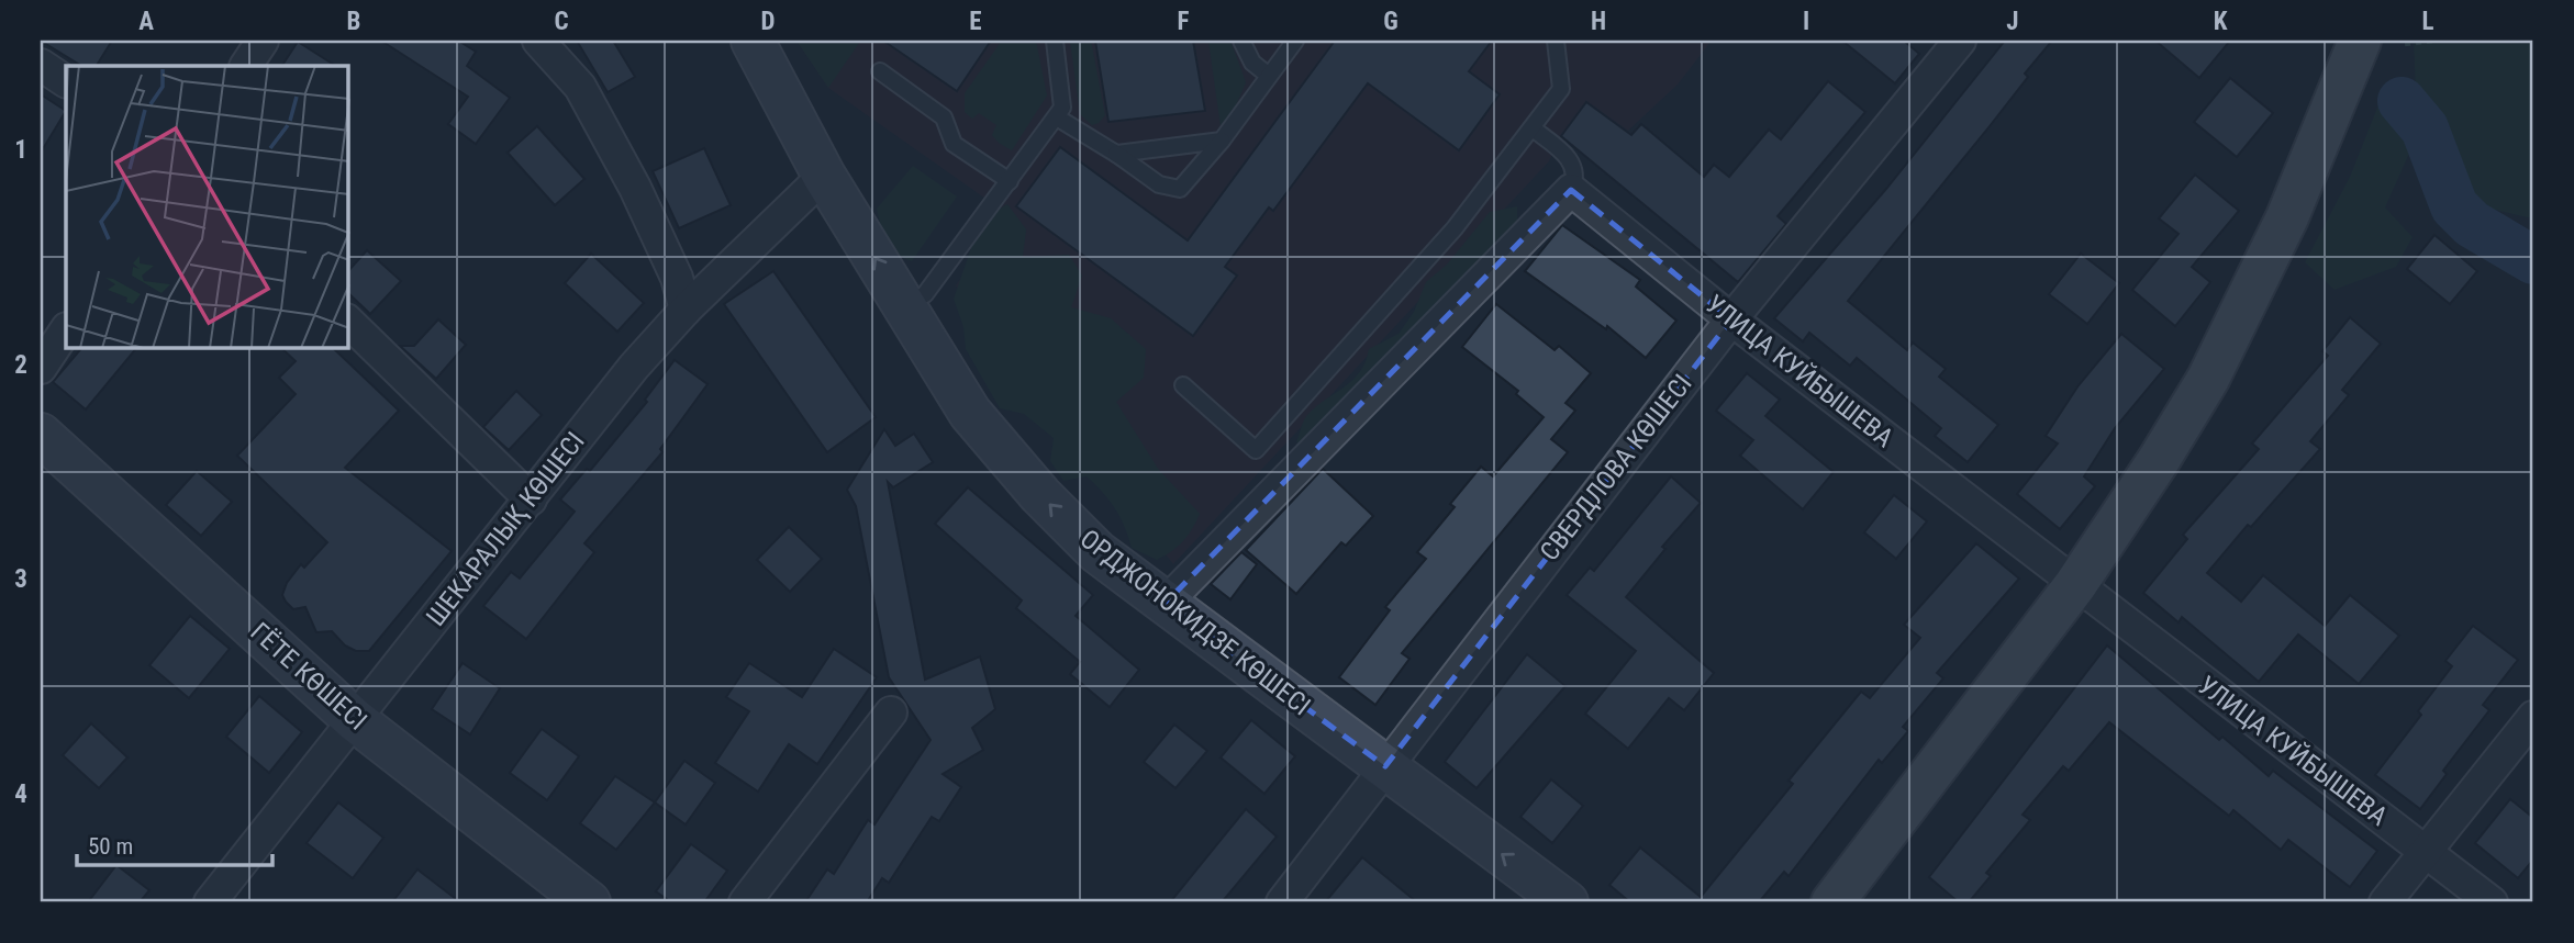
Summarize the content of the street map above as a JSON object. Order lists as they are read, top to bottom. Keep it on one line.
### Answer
{"streets":{"main road":["ОРДЖОНОКИДЗЕ КӨШЕСІ","ГЁТЕ КӨШЕСІ"],"street":["УЛИЦА КУЙБЫШЕВА","СВЕРДЛОВА КӨШЕСІ","ШЕКАРАЛЫҚ КӨШЕСІ"]},"crossings":[["УЛИЦА КУЙБЫШЕВА","СВЕРДЛОВА КӨШЕСІ"],["СВЕРДЛОВА КӨШЕСІ","ОРДЖОНОКИДЗЕ КӨШЕСІ"],["ШЕКАРАЛЫҚ КӨШЕСІ","ОРДЖОНОКИДЗЕ КӨШЕСІ"],["ШЕКАРАЛЫҚ КӨШЕСІ","ГЁТЕ КӨШЕСІ"]],"one_way":["ОРДЖОНОКИДЗЕ КӨШЕСІ"],"scale_bar":"50 m","grid":{"columns":["A","B","C","D","E","F","G","H","I","J","K","L"],"rows":["1","2","3","4"]}}
